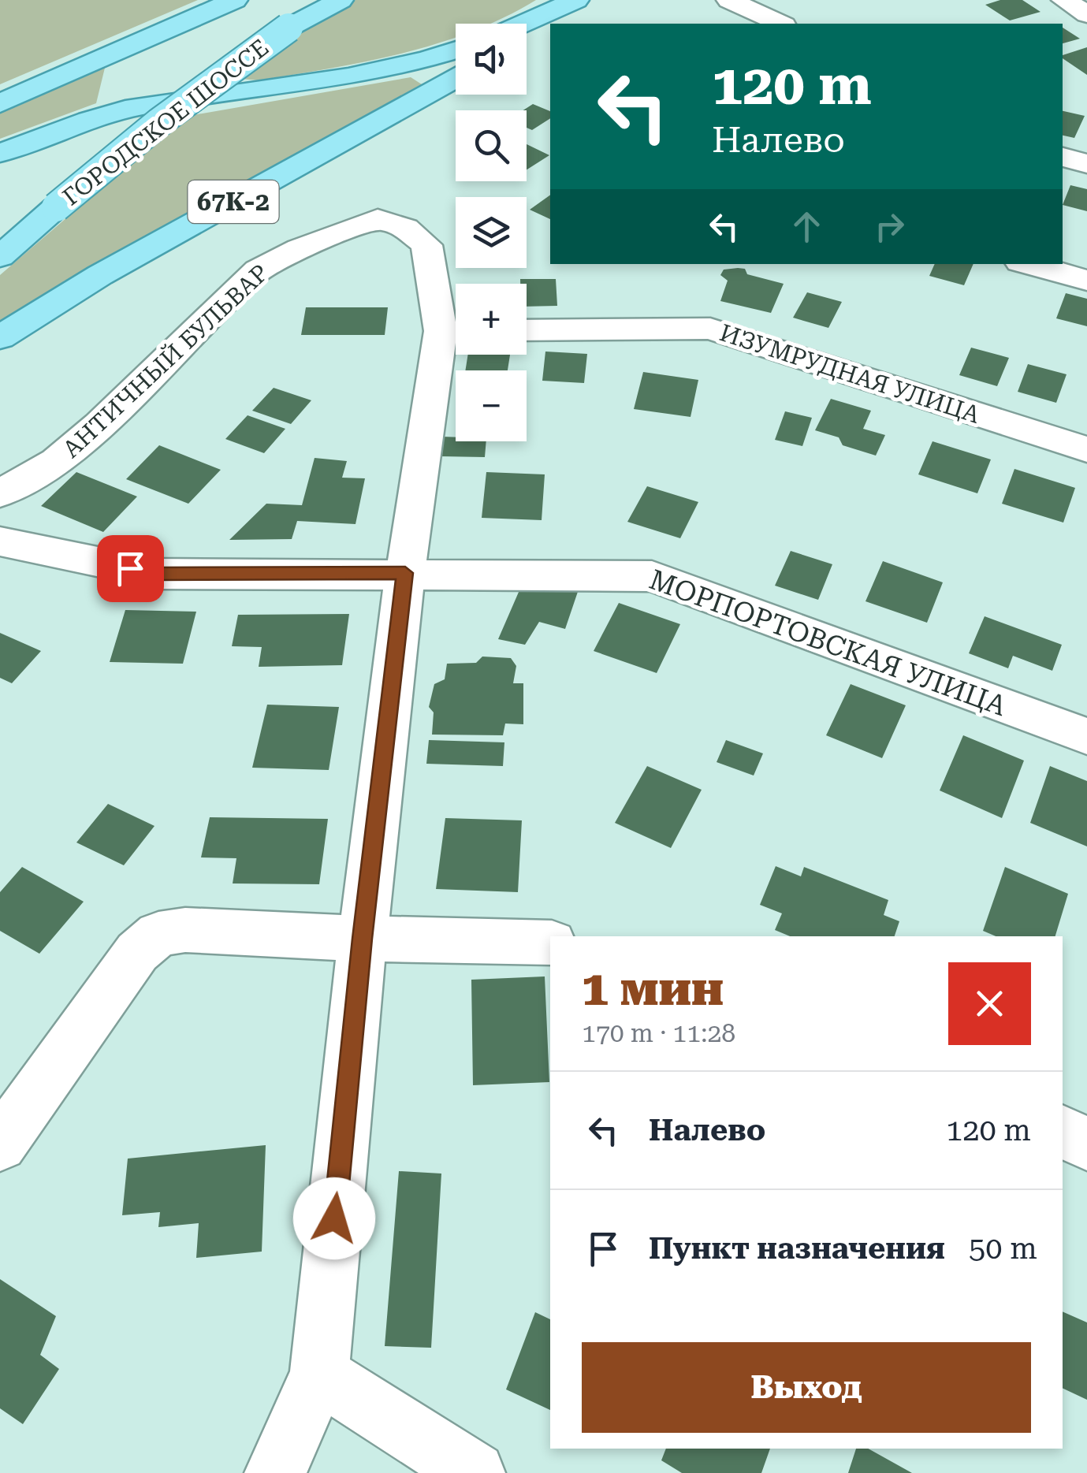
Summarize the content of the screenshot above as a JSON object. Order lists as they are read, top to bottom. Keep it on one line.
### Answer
{"streets":{"main road":["ГОРОДСКОЕ ШОССЕ","67К-2"],"street":["АНТИЧНЫЙ БУЛЬВАР","ИЗУМРУДНАЯ УЛИЦА","МОРПОРТОВСКАЯ УЛИЦА"]},"crossings":[["АНТИЧНЫЙ БУЛЬВАР","МОРПОРТОВСКАЯ УЛИЦА"]],"page":{"map_buttons":["+","−"],"turn":["120 m","Налево"],"heading":["1 мин","170 m · 11:28"],"list":[{"name":"Налево","value":"120 m"},{"name":"Пункт назначения","value":"50 m"}],"buttons":"Выход"}}
